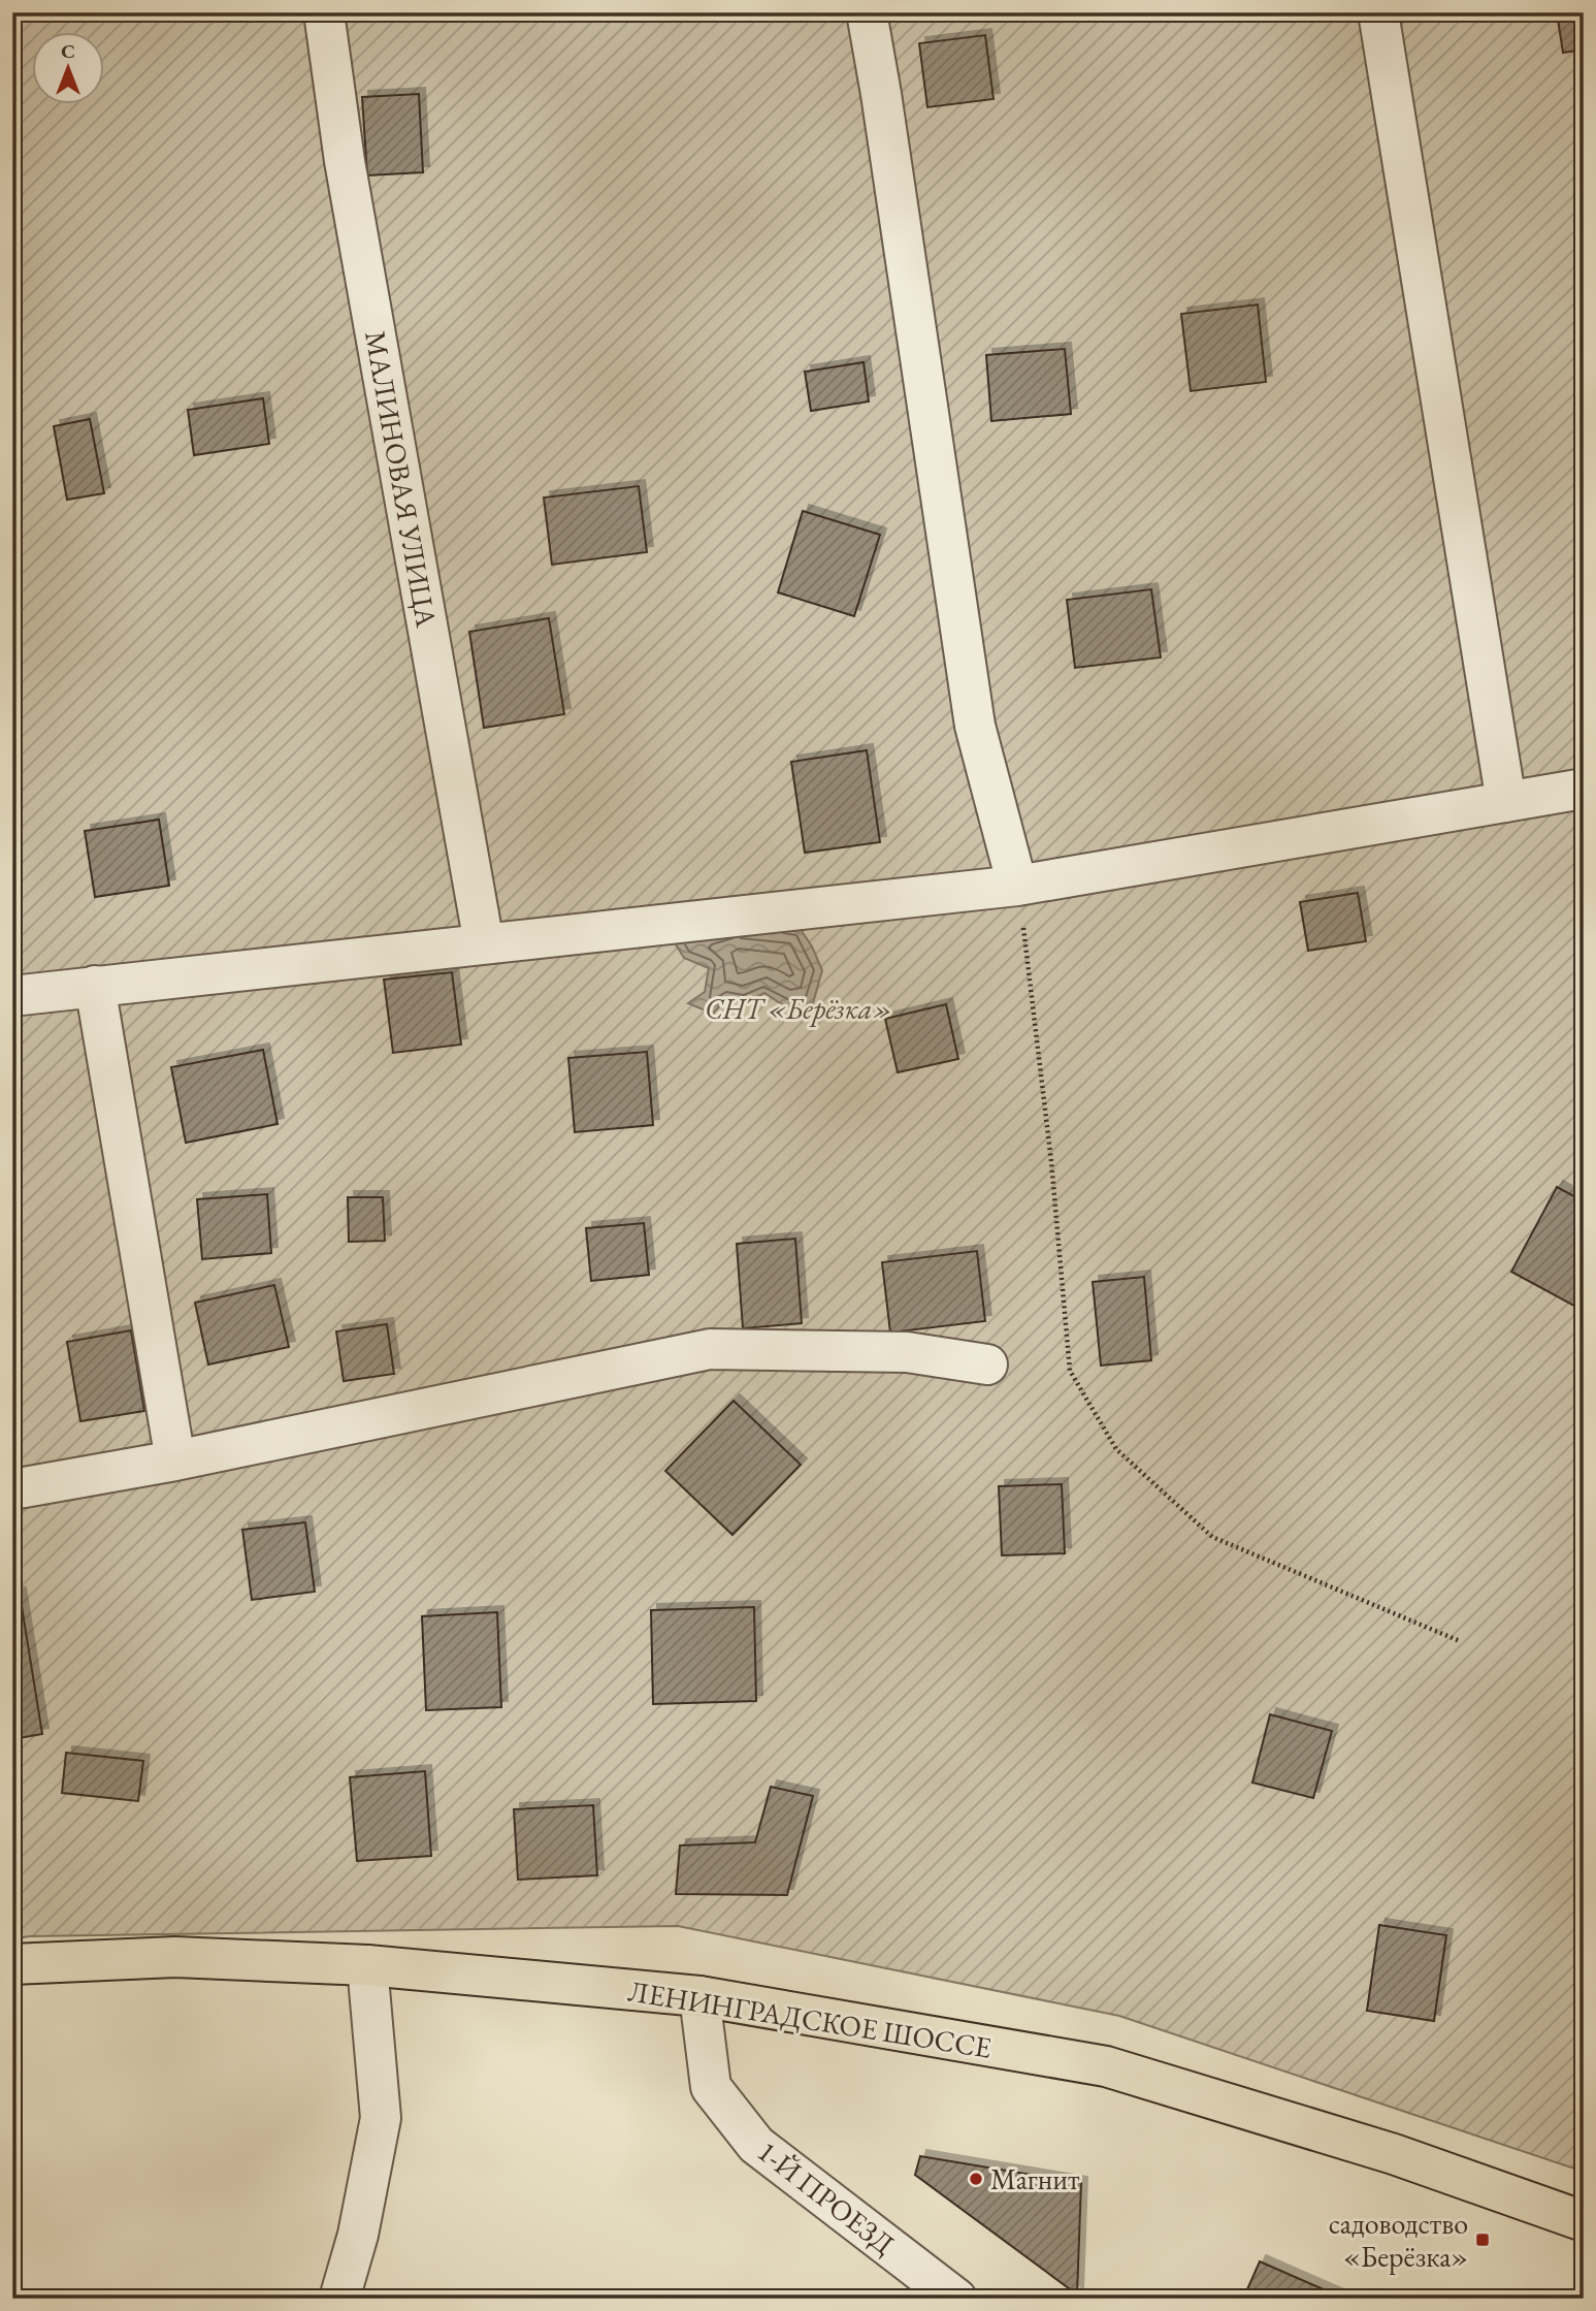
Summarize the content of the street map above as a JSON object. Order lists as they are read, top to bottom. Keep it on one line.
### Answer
{"streets":{"main road":["ЛЕНИНГРАДСКОЕ ШОССЕ"],"street":["МАЛИНОВАЯ УЛИЦА","1-Й ПРОЕЗД"]},"crossings":[["ЛЕНИНГРАДСКОЕ ШОССЕ","1-Й ПРОЕЗД"]],"parks":["СНТ «Берёзка»"],"places":{"other":["Магнит"],"transit":["садоводство «Берёзка»"]},"north":"top"}
